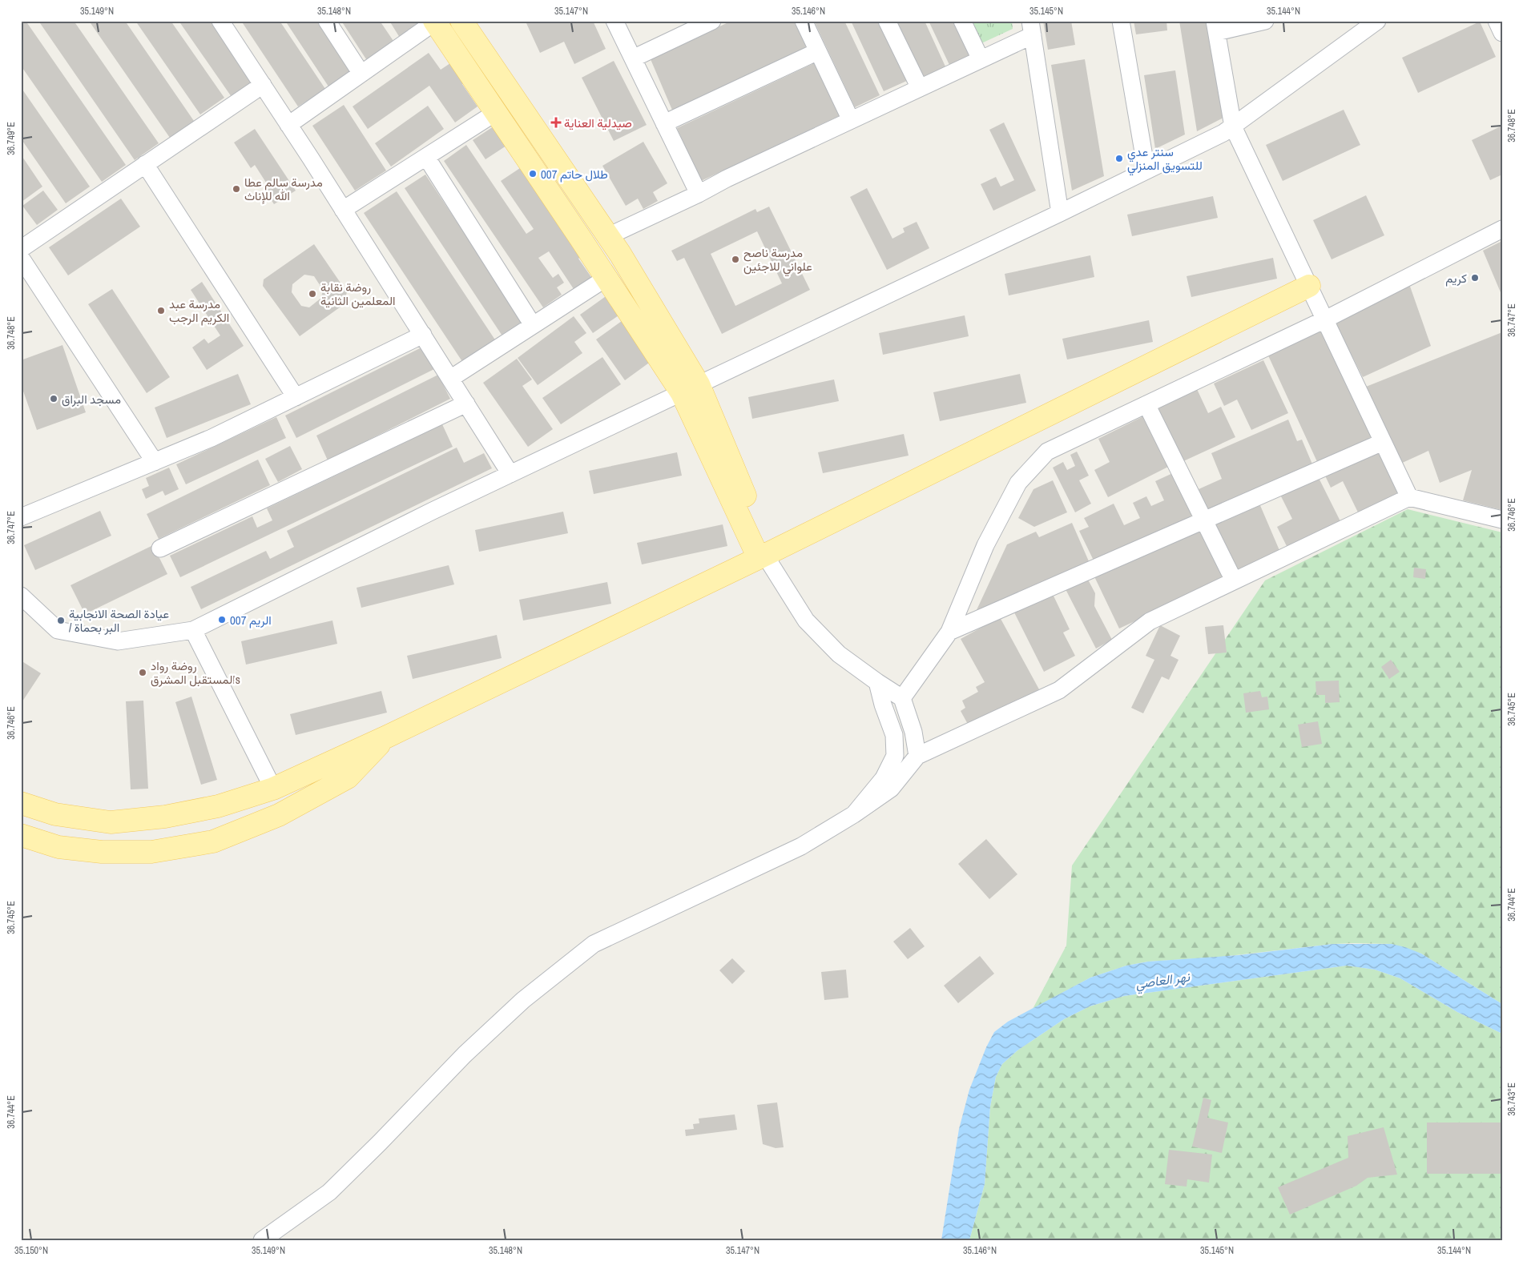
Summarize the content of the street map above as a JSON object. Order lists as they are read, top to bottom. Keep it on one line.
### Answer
{"water":["نهر العاصي"],"places":{"health":["صيدلية العناية"],"other":["سنتر عدي للتسويق المنزلي","طلال حاتم 007","مدرسة سالم عطا الله للإناث","مدرسة ناصح علواني للاجئين","كريم","روضة نقابة المعلمين الثانية","مدرسة عبد الكريم الرجب","مسجد البراق","الريم 007","عيادة الصحة الانجابية / البر بحماة","روضة رواد المستقبل المشرقs"]},"coordinates":["35.149°N","35.148°N","35.147°N","35.146°N","35.145°N","35.144°N","36.748°E","36.749°E","36.747°E","36.746°E","36.745°E","36.744°E","36.743°E","35.150°N"]}
